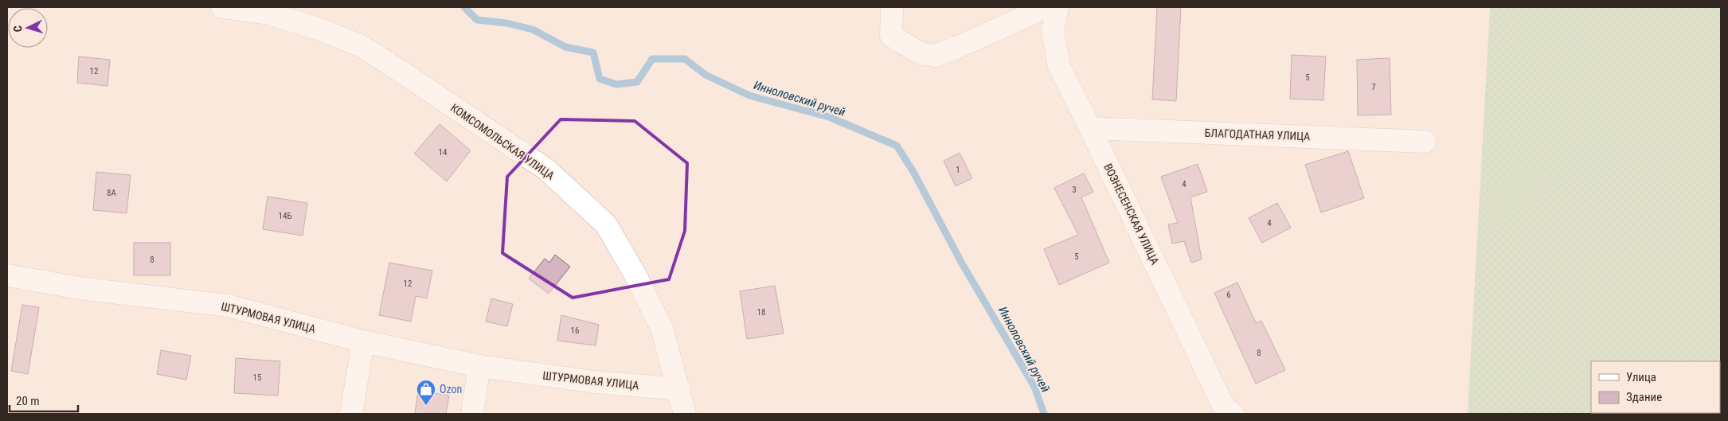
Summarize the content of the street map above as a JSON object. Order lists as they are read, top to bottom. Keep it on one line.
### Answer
{"streets":{"street":["БЛАГОДАТНАЯ УЛИЦА","КОМСОМОЛЬСКАЯ УЛИЦА","ВОЗНЕСЕНСКАЯ УЛИЦА","ШТУРМОВАЯ УЛИЦА"]},"crossings":[["БЛАГОДАТНАЯ УЛИЦА","ВОЗНЕСЕНСКАЯ УЛИЦА"],["КОМСОМОЛЬСКАЯ УЛИЦА","ШТУРМОВАЯ УЛИЦА"]],"water":["Инноловский ручей"],"places":{"shop":["Ozon"]},"house_numbers":["12","5","7","14","1","4","3","8А","14Б","4","5","8","12","6","18","16","8","15"],"legend":["Улица","Здание"],"scale_bar":"20 m","north":"left"}
